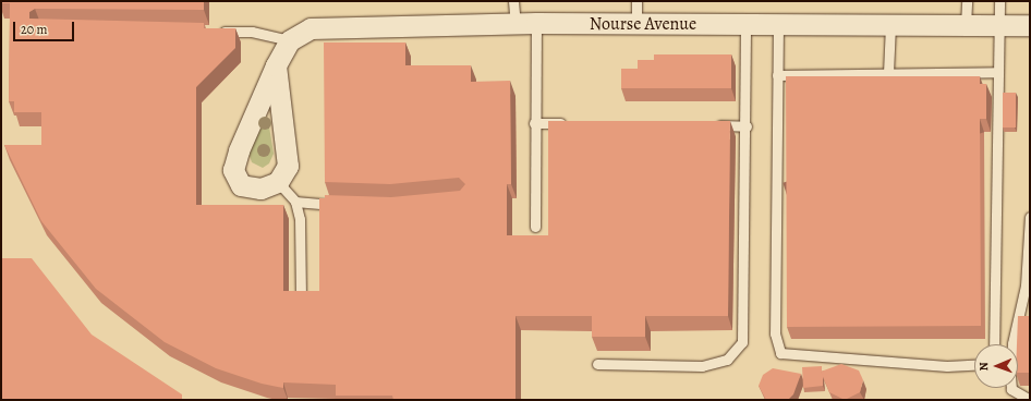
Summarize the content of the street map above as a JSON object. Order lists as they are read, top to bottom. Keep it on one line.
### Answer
{"streets":{"street":["Nourse Avenue"]},"scale_bar":"20 m","north":"left"}
